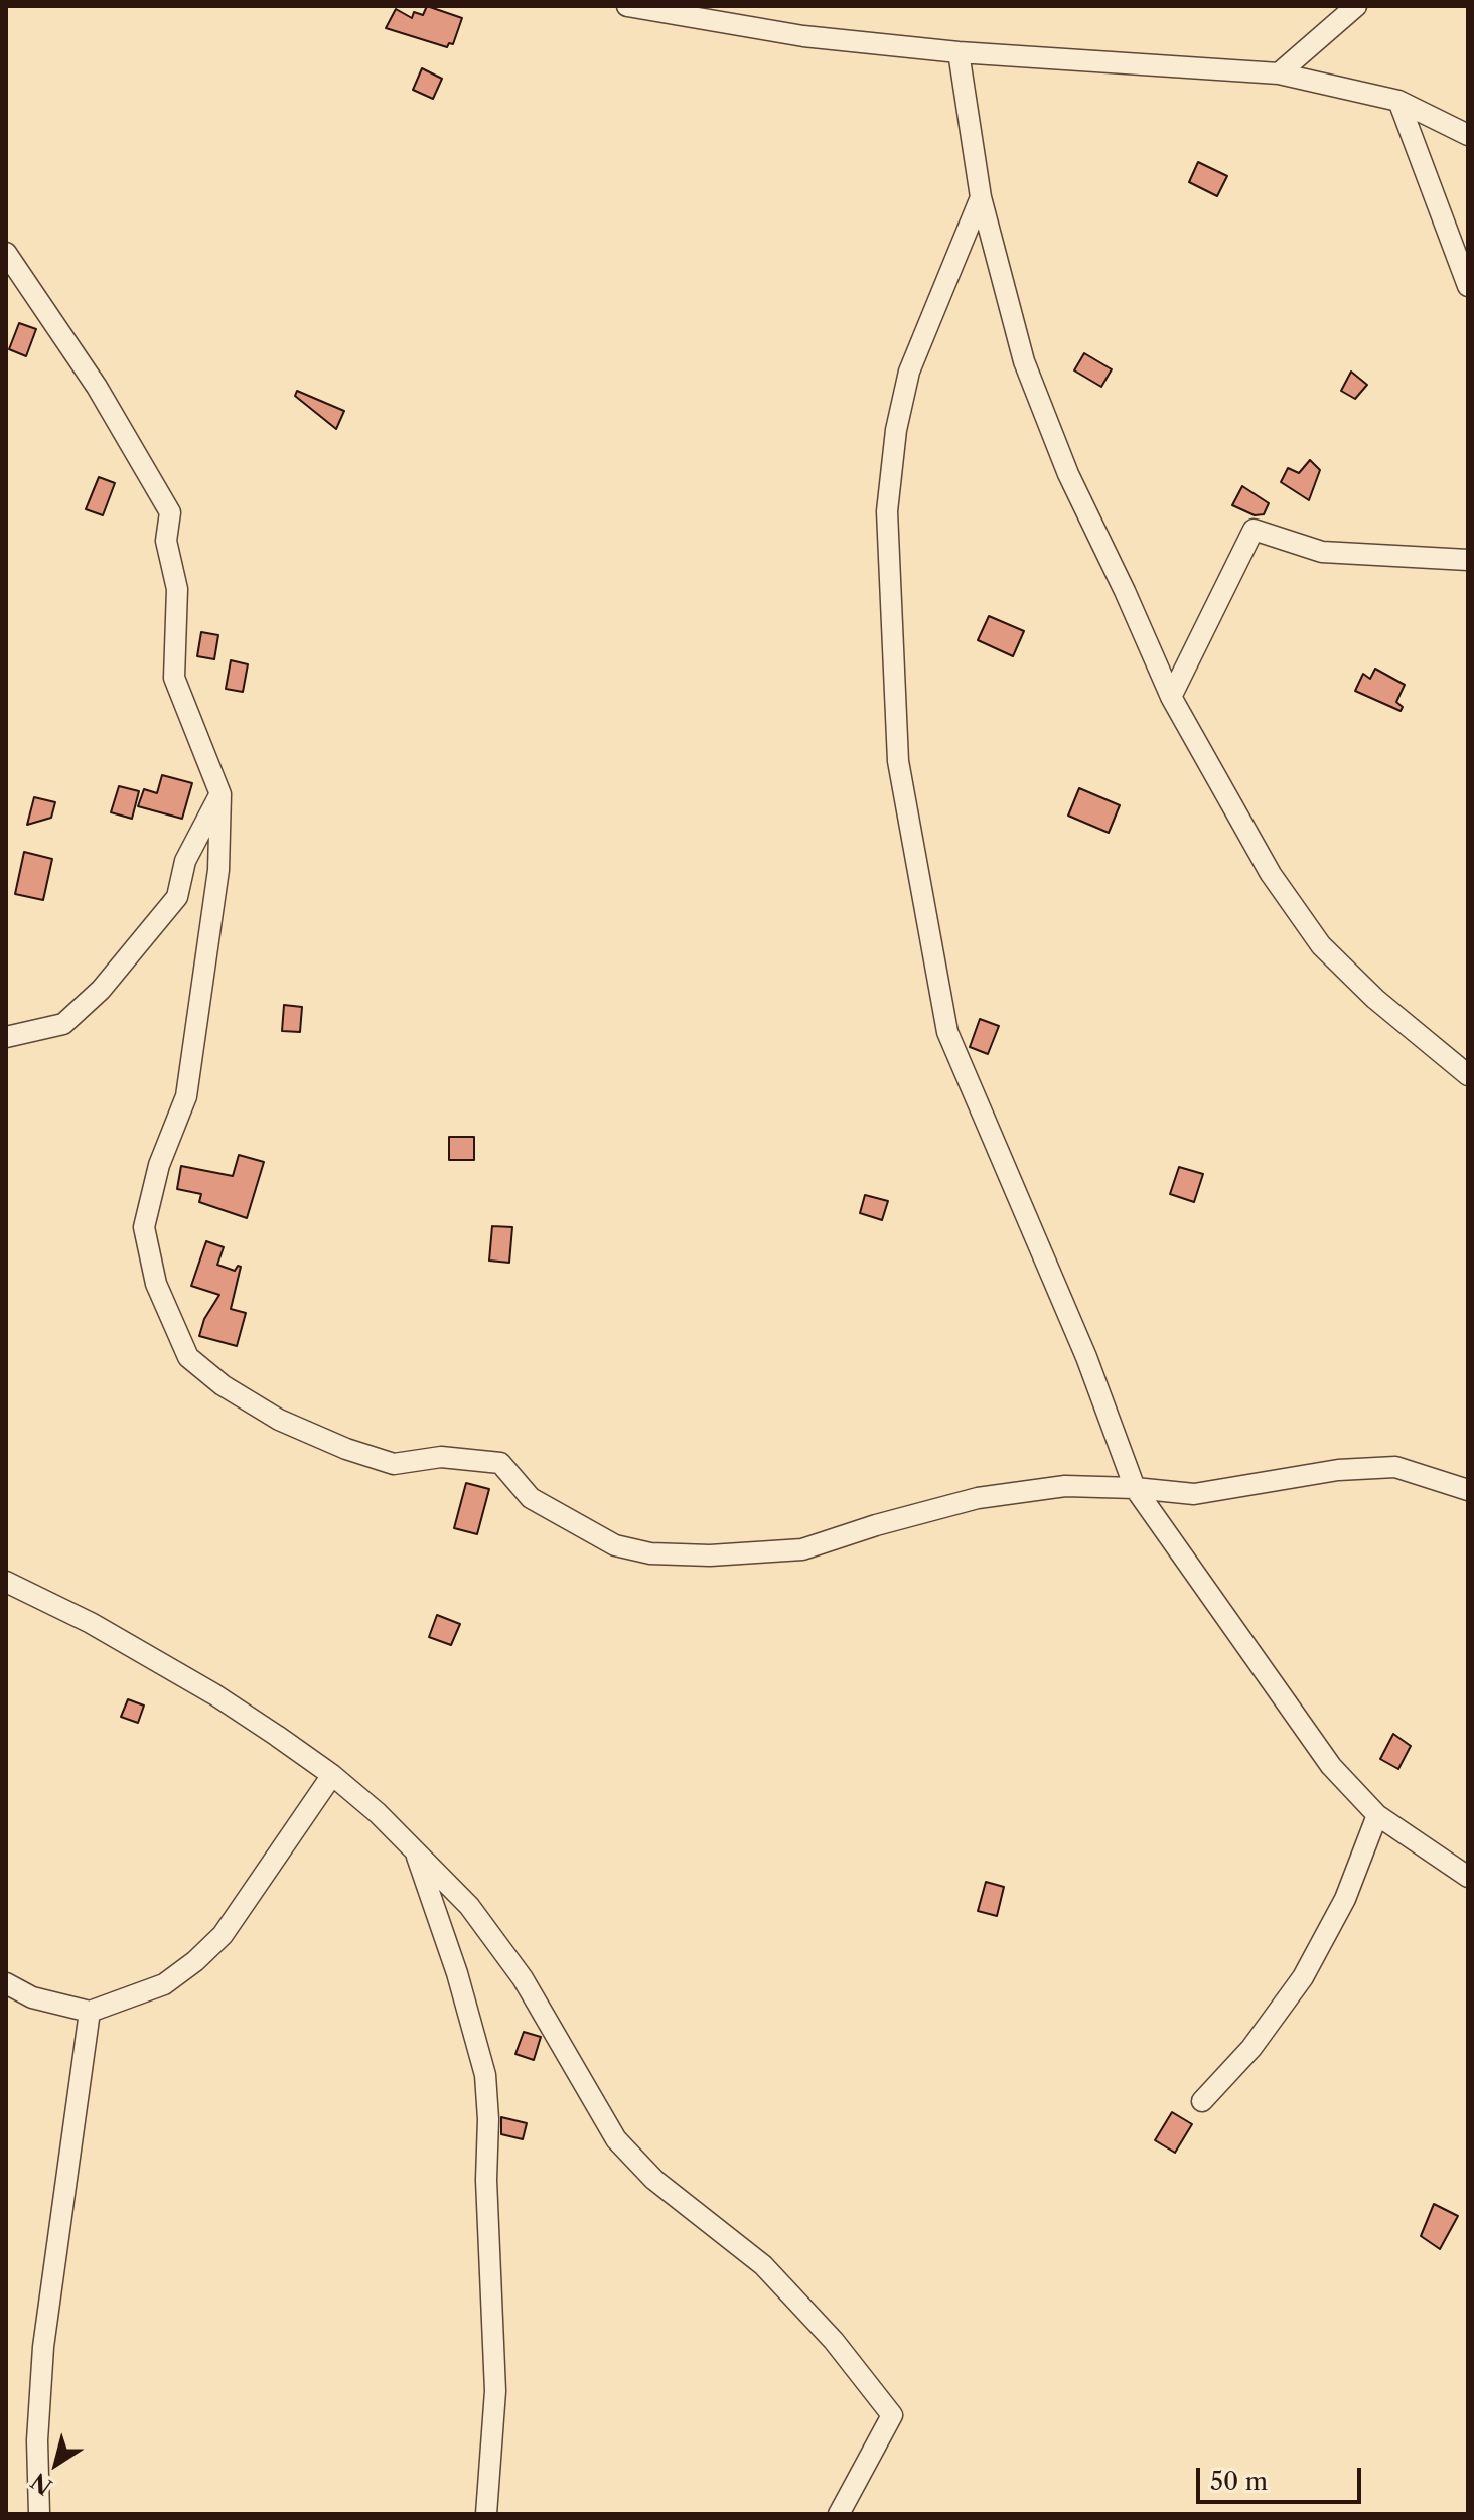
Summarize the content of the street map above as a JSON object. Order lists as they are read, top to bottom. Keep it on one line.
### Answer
{"scale_bar":"50 m","north":"bottom left"}
